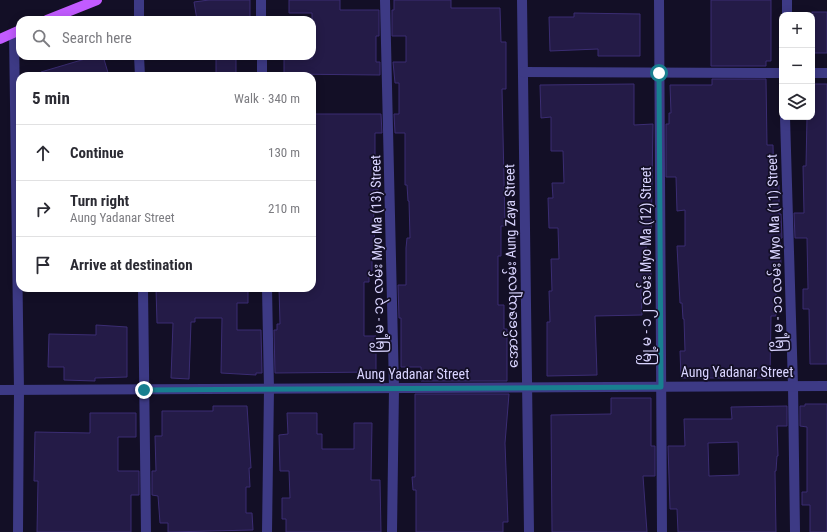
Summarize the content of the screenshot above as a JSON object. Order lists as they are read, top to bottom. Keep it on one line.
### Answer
{"streets":{"street":["မြို့မ - ၁၁ လမ်း Myo Ma (11) Street","မြို့မ - ၁၃ လမ်း Myo Ma (13) Street","အောင်ဇေယျလမ်း Aung Zaya Street","မြို့မ - ၁၂ လမ်း Myo Ma (12) Street","Aung Yadanar Street"]},"crossings":[["မြို့မ - ၁၁ လမ်း Myo Ma (11) Street","Aung Yadanar Street"],["မြို့မ - ၁၃ လမ်း Myo Ma (13) Street","Aung Yadanar Street"],["အောင်ဇေယျလမ်း Aung Zaya Street","Aung Yadanar Street"],["မြို့မ - ၁၂ လမ်း Myo Ma (12) Street","Aung Yadanar Street"]],"page":{"map_buttons":["+","−"],"search":"Search here","heading":["5 min","Walk · 340 m"],"list":[["Continue","130 m"],["Turn right","Aung Yadanar Street","210 m"],"Arrive at destination"]}}
